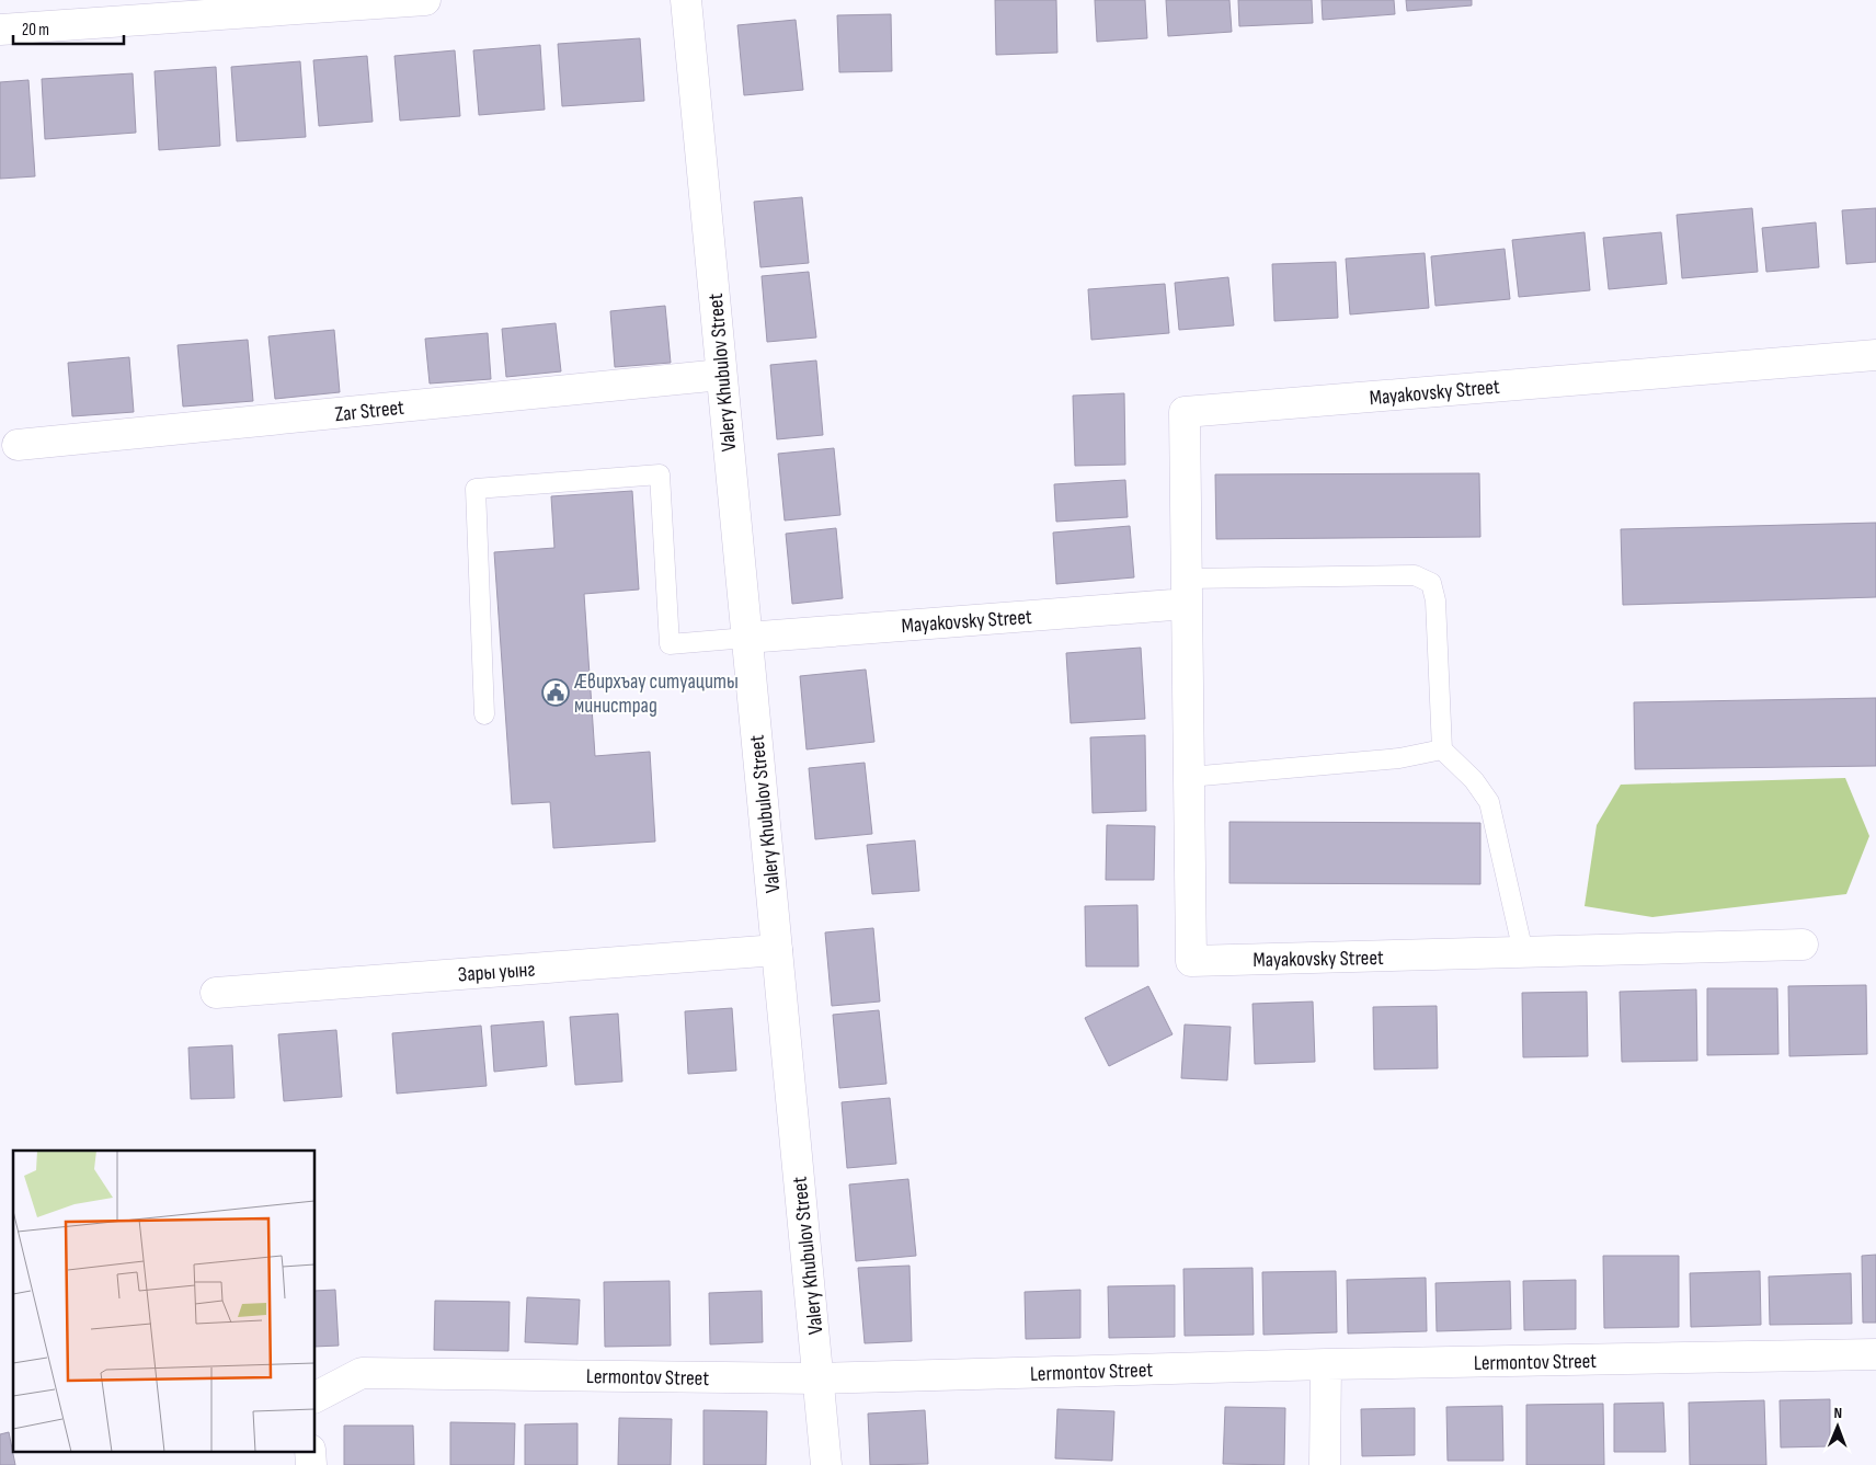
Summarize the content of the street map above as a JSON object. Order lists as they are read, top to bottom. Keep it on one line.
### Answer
{"streets":{"street":["Valery Khubulov Street","Mayakovsky Street","Zar Street","Зары уынг","Lermontov Street"]},"crossings":[["Valery Khubulov Street","Mayakovsky Street"],["Valery Khubulov Street","Zar Street"],["Valery Khubulov Street","Зары уынг"],["Valery Khubulov Street","Lermontov Street"]],"places":{"public building":["Æвирхъау ситуациты министрад"]},"scale_bar":"20 m","north":"top"}
